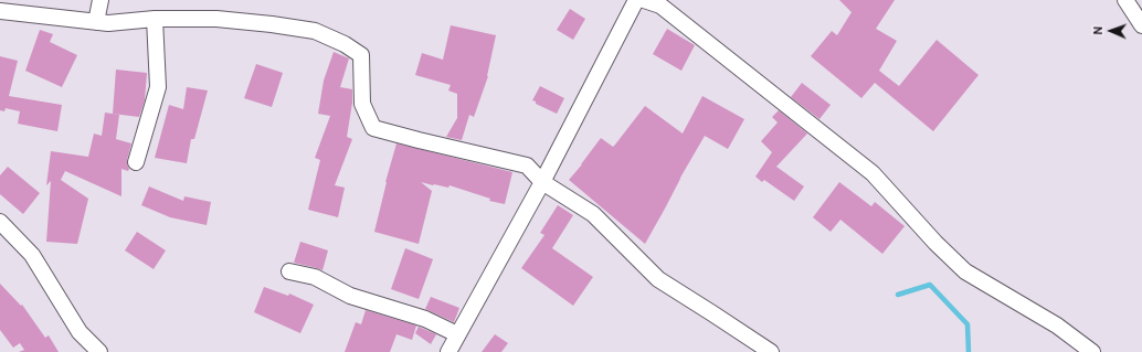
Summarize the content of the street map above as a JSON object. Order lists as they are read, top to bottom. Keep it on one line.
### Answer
{"north":"left"}
